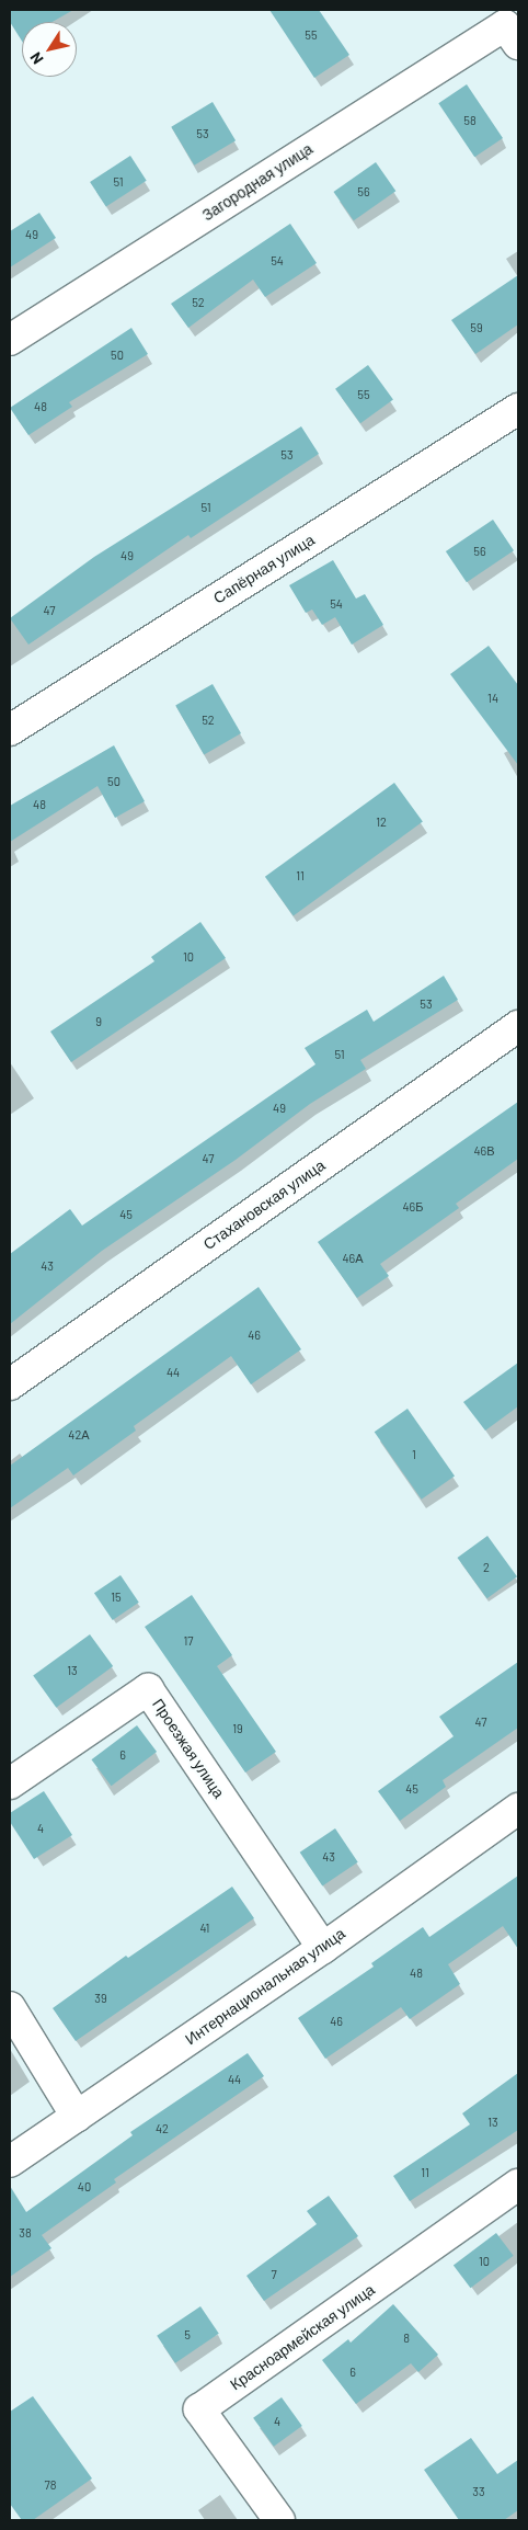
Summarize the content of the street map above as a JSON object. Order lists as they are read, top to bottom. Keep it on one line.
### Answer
{"streets":{"street":["Загородная улица","Сапёрная улица","Стахановская улица","Проезжая улица","Интернациональная улица","Красноармейская улица"]},"crossings":[["Проезжая улица","Интернациональная улица"]],"house_numbers":["55","58","53","51","56","49","54","52","59","50","55","48","53","51","56","49","54","47","14","52","50","48","12","11","10","53","9","51","49","46В","47","46Б","45","46А","43","46","44","42А","1","2","15","17","13","47","19","6","45","4","43","41","48","39","46","44","13","42","11","40","38","10","7","5","8","6","4","78","33"],"north":"bottom left"}
